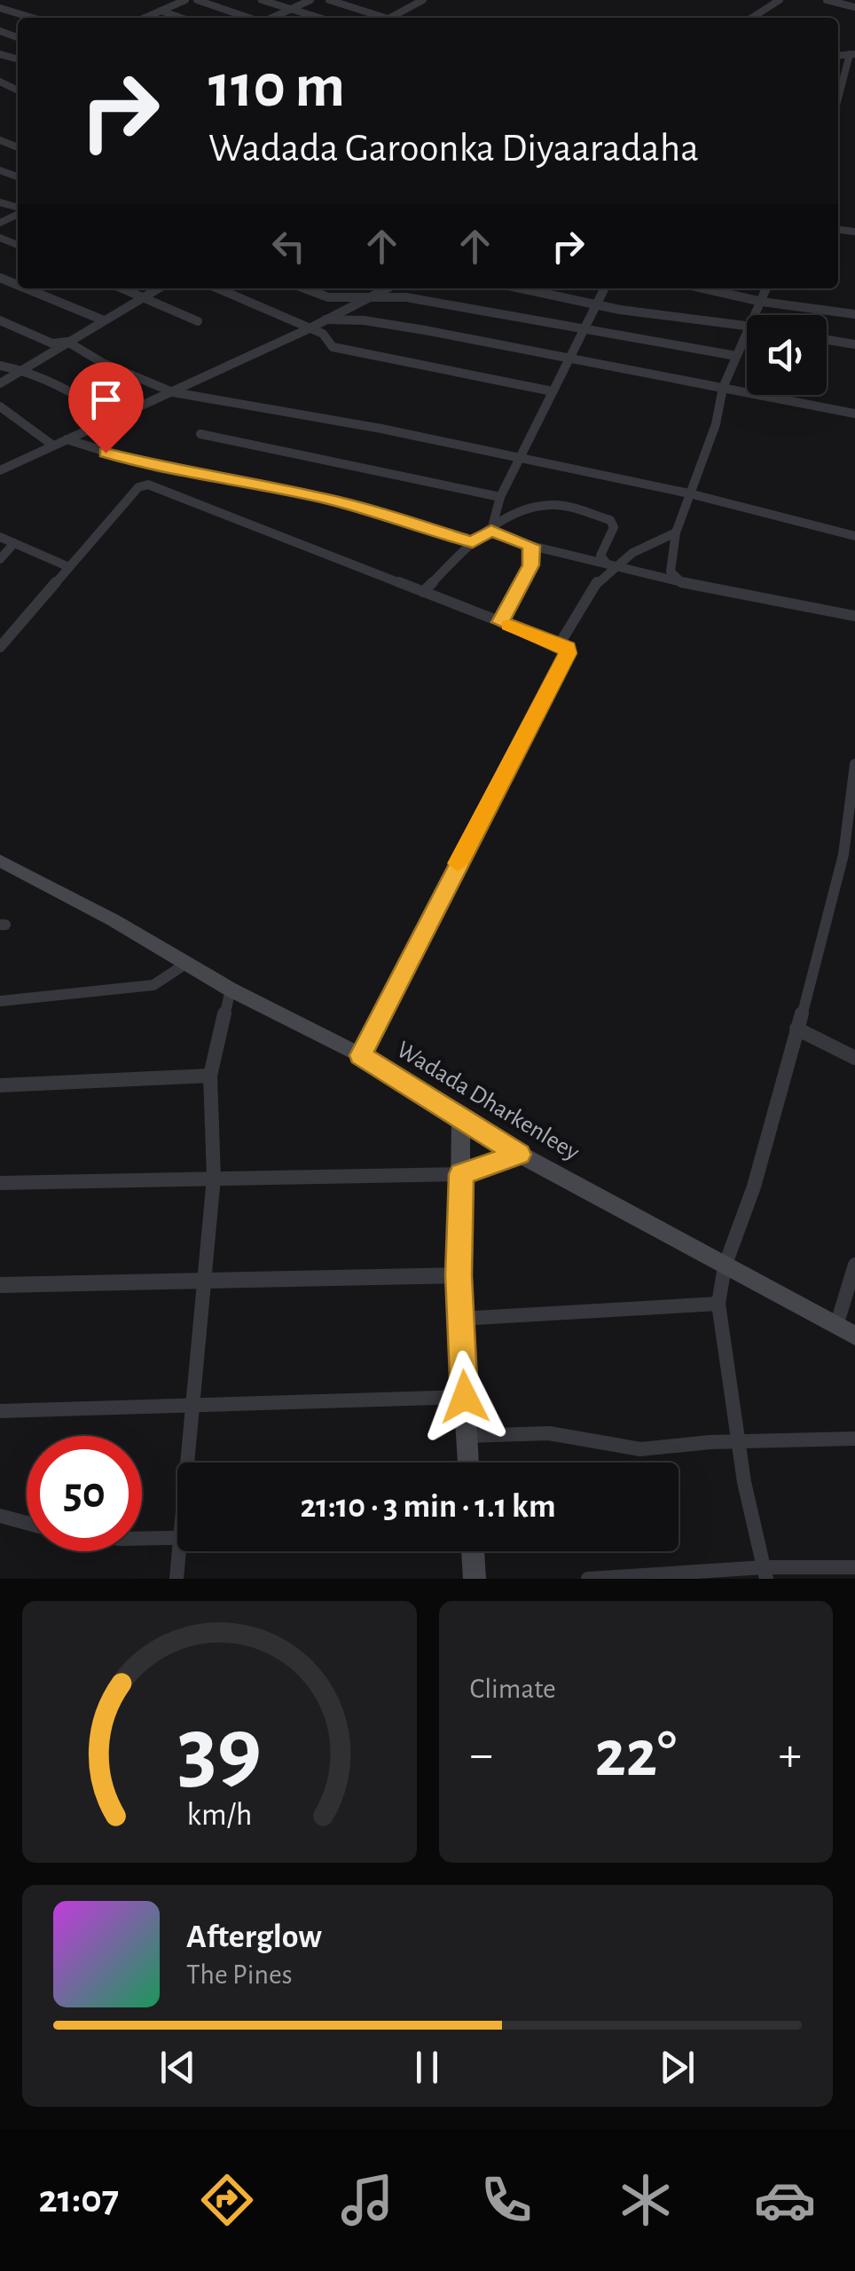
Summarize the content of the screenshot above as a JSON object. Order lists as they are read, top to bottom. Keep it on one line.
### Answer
{"streets":{"main road":["Wadada Dharkenleey"]},"page":{"turn":["110 m","Wadada Garoonka Diyaaradaha"],"limit":"50","trip":"21:10 · 3 min · 1.1 km","tile":"Climate","heat":["−","22°","+"],"song":["Afterglow","The Pines"],"tabs":"21:07","gauge":["39","km/h"]}}
